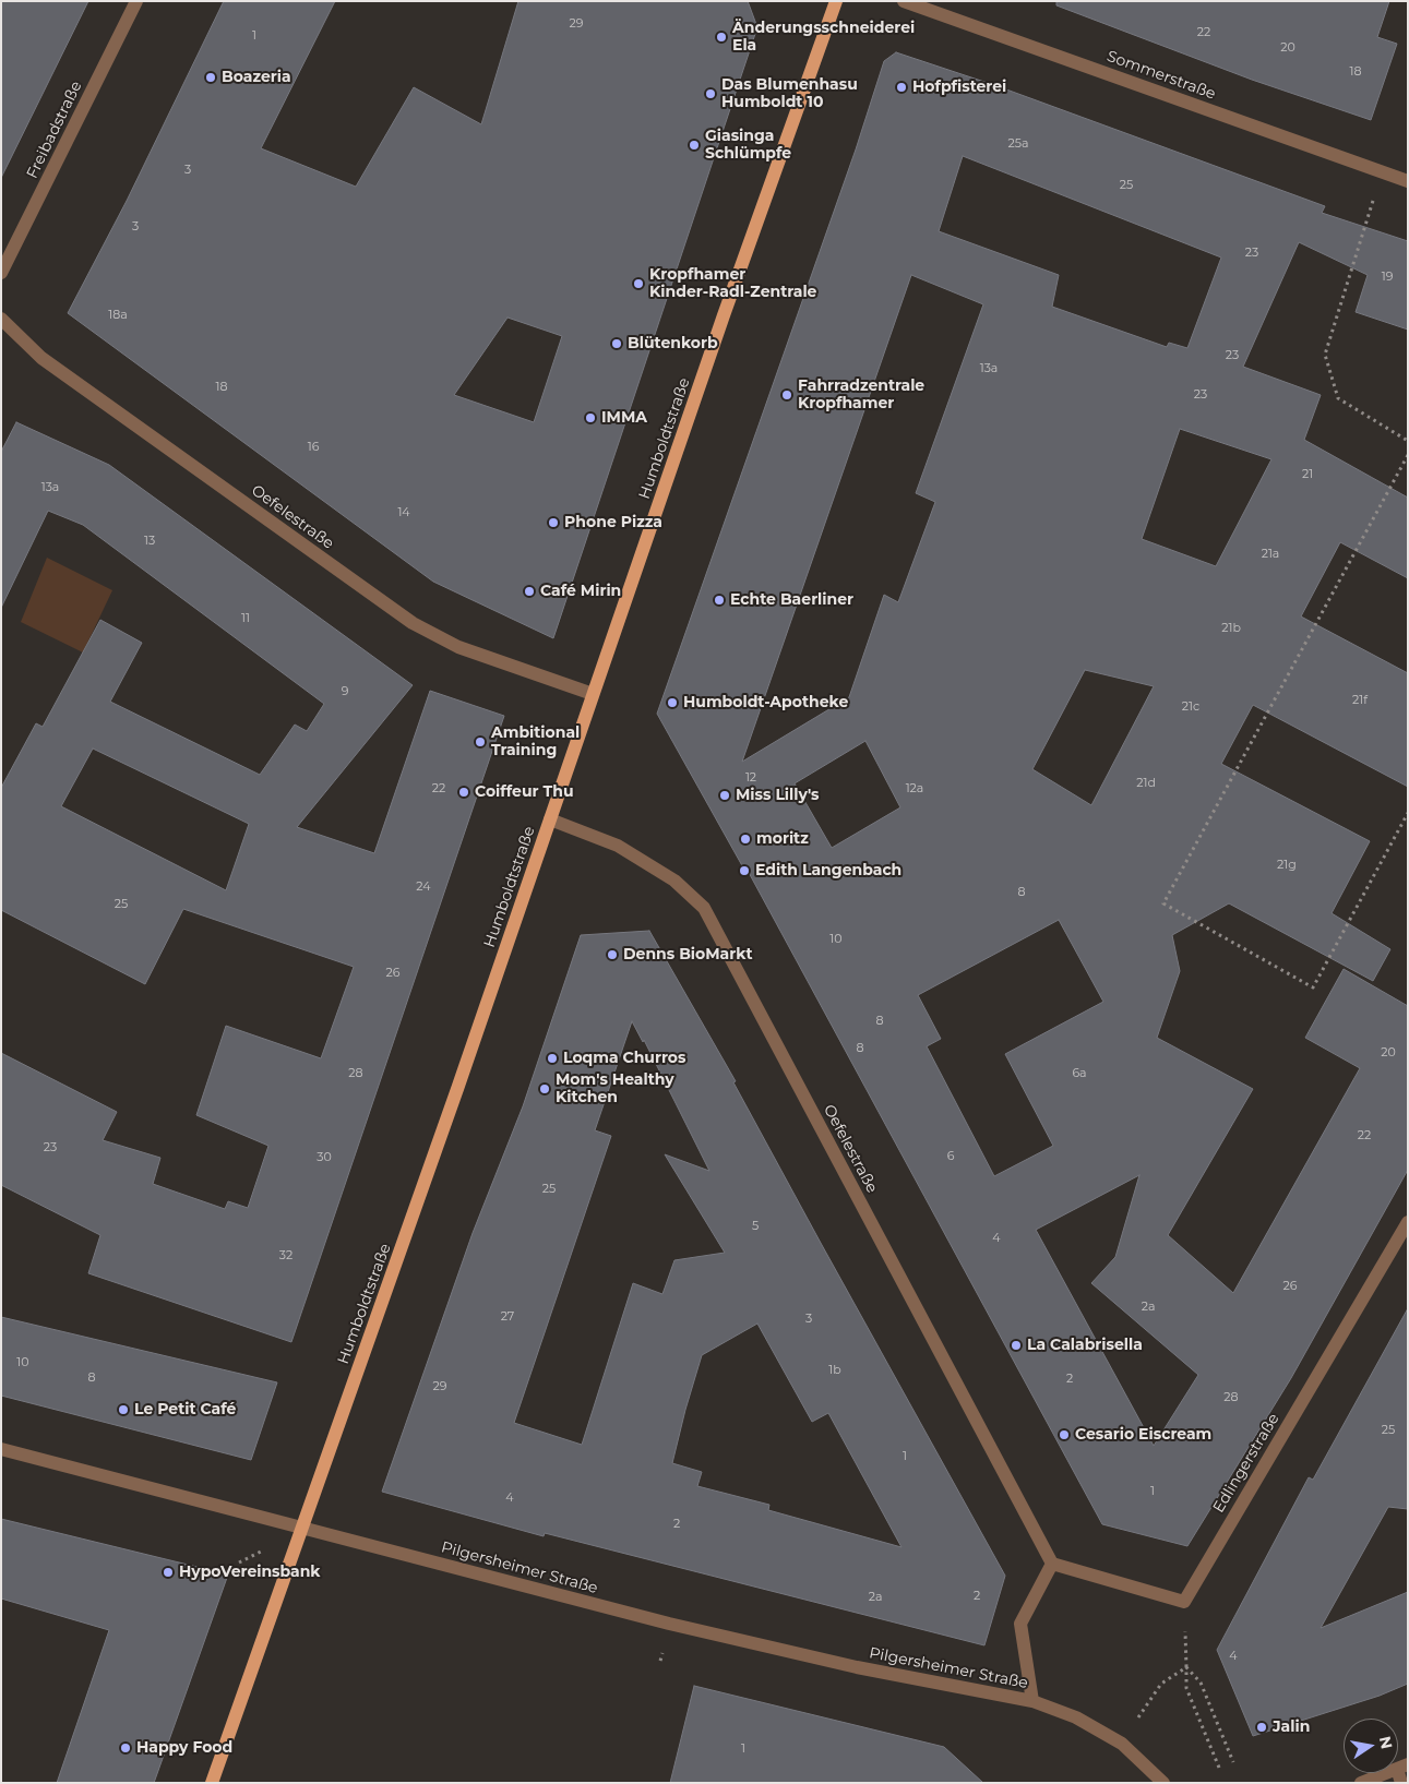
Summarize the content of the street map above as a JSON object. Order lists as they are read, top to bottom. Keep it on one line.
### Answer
{"streets":{"main road":["Humboldtstraße"],"street":["Sommerstraße","Freibadstraße","Oefelestraße","Edlingerstraße","Pilgersheimer Straße"]},"crossings":[["Humboldtstraße","Oefelestraße"],["Humboldtstraße","Pilgersheimer Straße"]],"places":["Änderungsschneiderei Ela","Boazeria","Hofpfisterei","Das Blumenhasu Humboldt 10","Giasinga Schlümpfe","Kropfhamer Kinder-Radl-Zentrale","Blütenkorb","Fahrradzentrale Kropfhamer","IMMA","Phone Pizza","Café Mirin","Echte Baerliner","Humboldt-Apotheke","Ambitional Training","Coiffeur Thu","Miss Lilly's","moritz","Edith Langenbach","Denns BioMarkt","Loqma Churros","Mom's Healthy Kitchen","La Calabrisella","Le Petit Café","Cesario Eiscream","HypoVereinsbank","Jalin","Happy Food"],"house_numbers":["29","22","1","20","18","25a","3","25","3","23","19","18a","23","13a","18","23","16","21","13a","14","13","21a","11","21b","9","21f","21c","12","21d","22","12a","21g","24","8","25","10","26","8","8","20","28","6a","22","23","6","30","25","5","4","32","26","2a","27","3","10","1b","8","2","29","28","25","1","1","4","2","2","2a","4","1"],"north":"right"}
